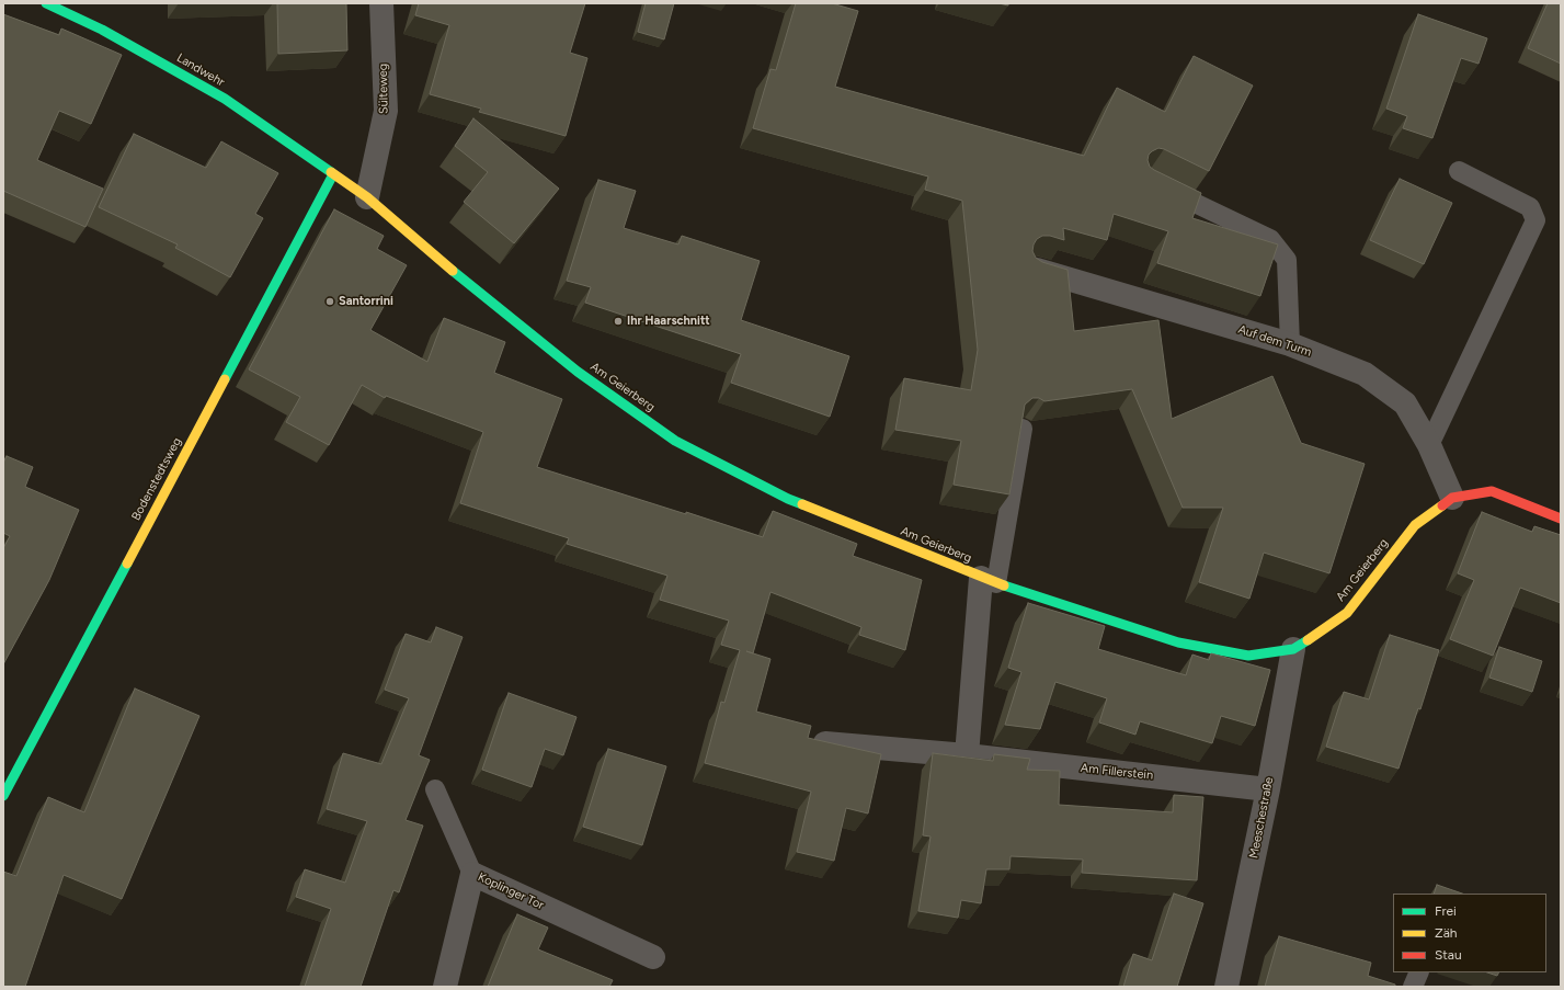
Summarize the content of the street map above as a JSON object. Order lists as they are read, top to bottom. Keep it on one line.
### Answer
{"streets":{"street":["Landwehr","Sülteweg","Auf dem Turm","Am Geierberg","Bodenstedtsweg","Am Fillerstein","Meeschestraße","Koplinger Tor"]},"crossings":[["Landwehr","Am Geierberg"],["Landwehr","Bodenstedtsweg"],["Sülteweg","Am Geierberg"],["Auf dem Turm","Am Geierberg"],["Am Geierberg","Bodenstedtsweg"],["Am Geierberg","Meeschestraße"],["Am Fillerstein","Meeschestraße"]],"places":["Santorrini","Ihr Haarschnitt"],"legend":["Frei","Zäh","Stau"]}
